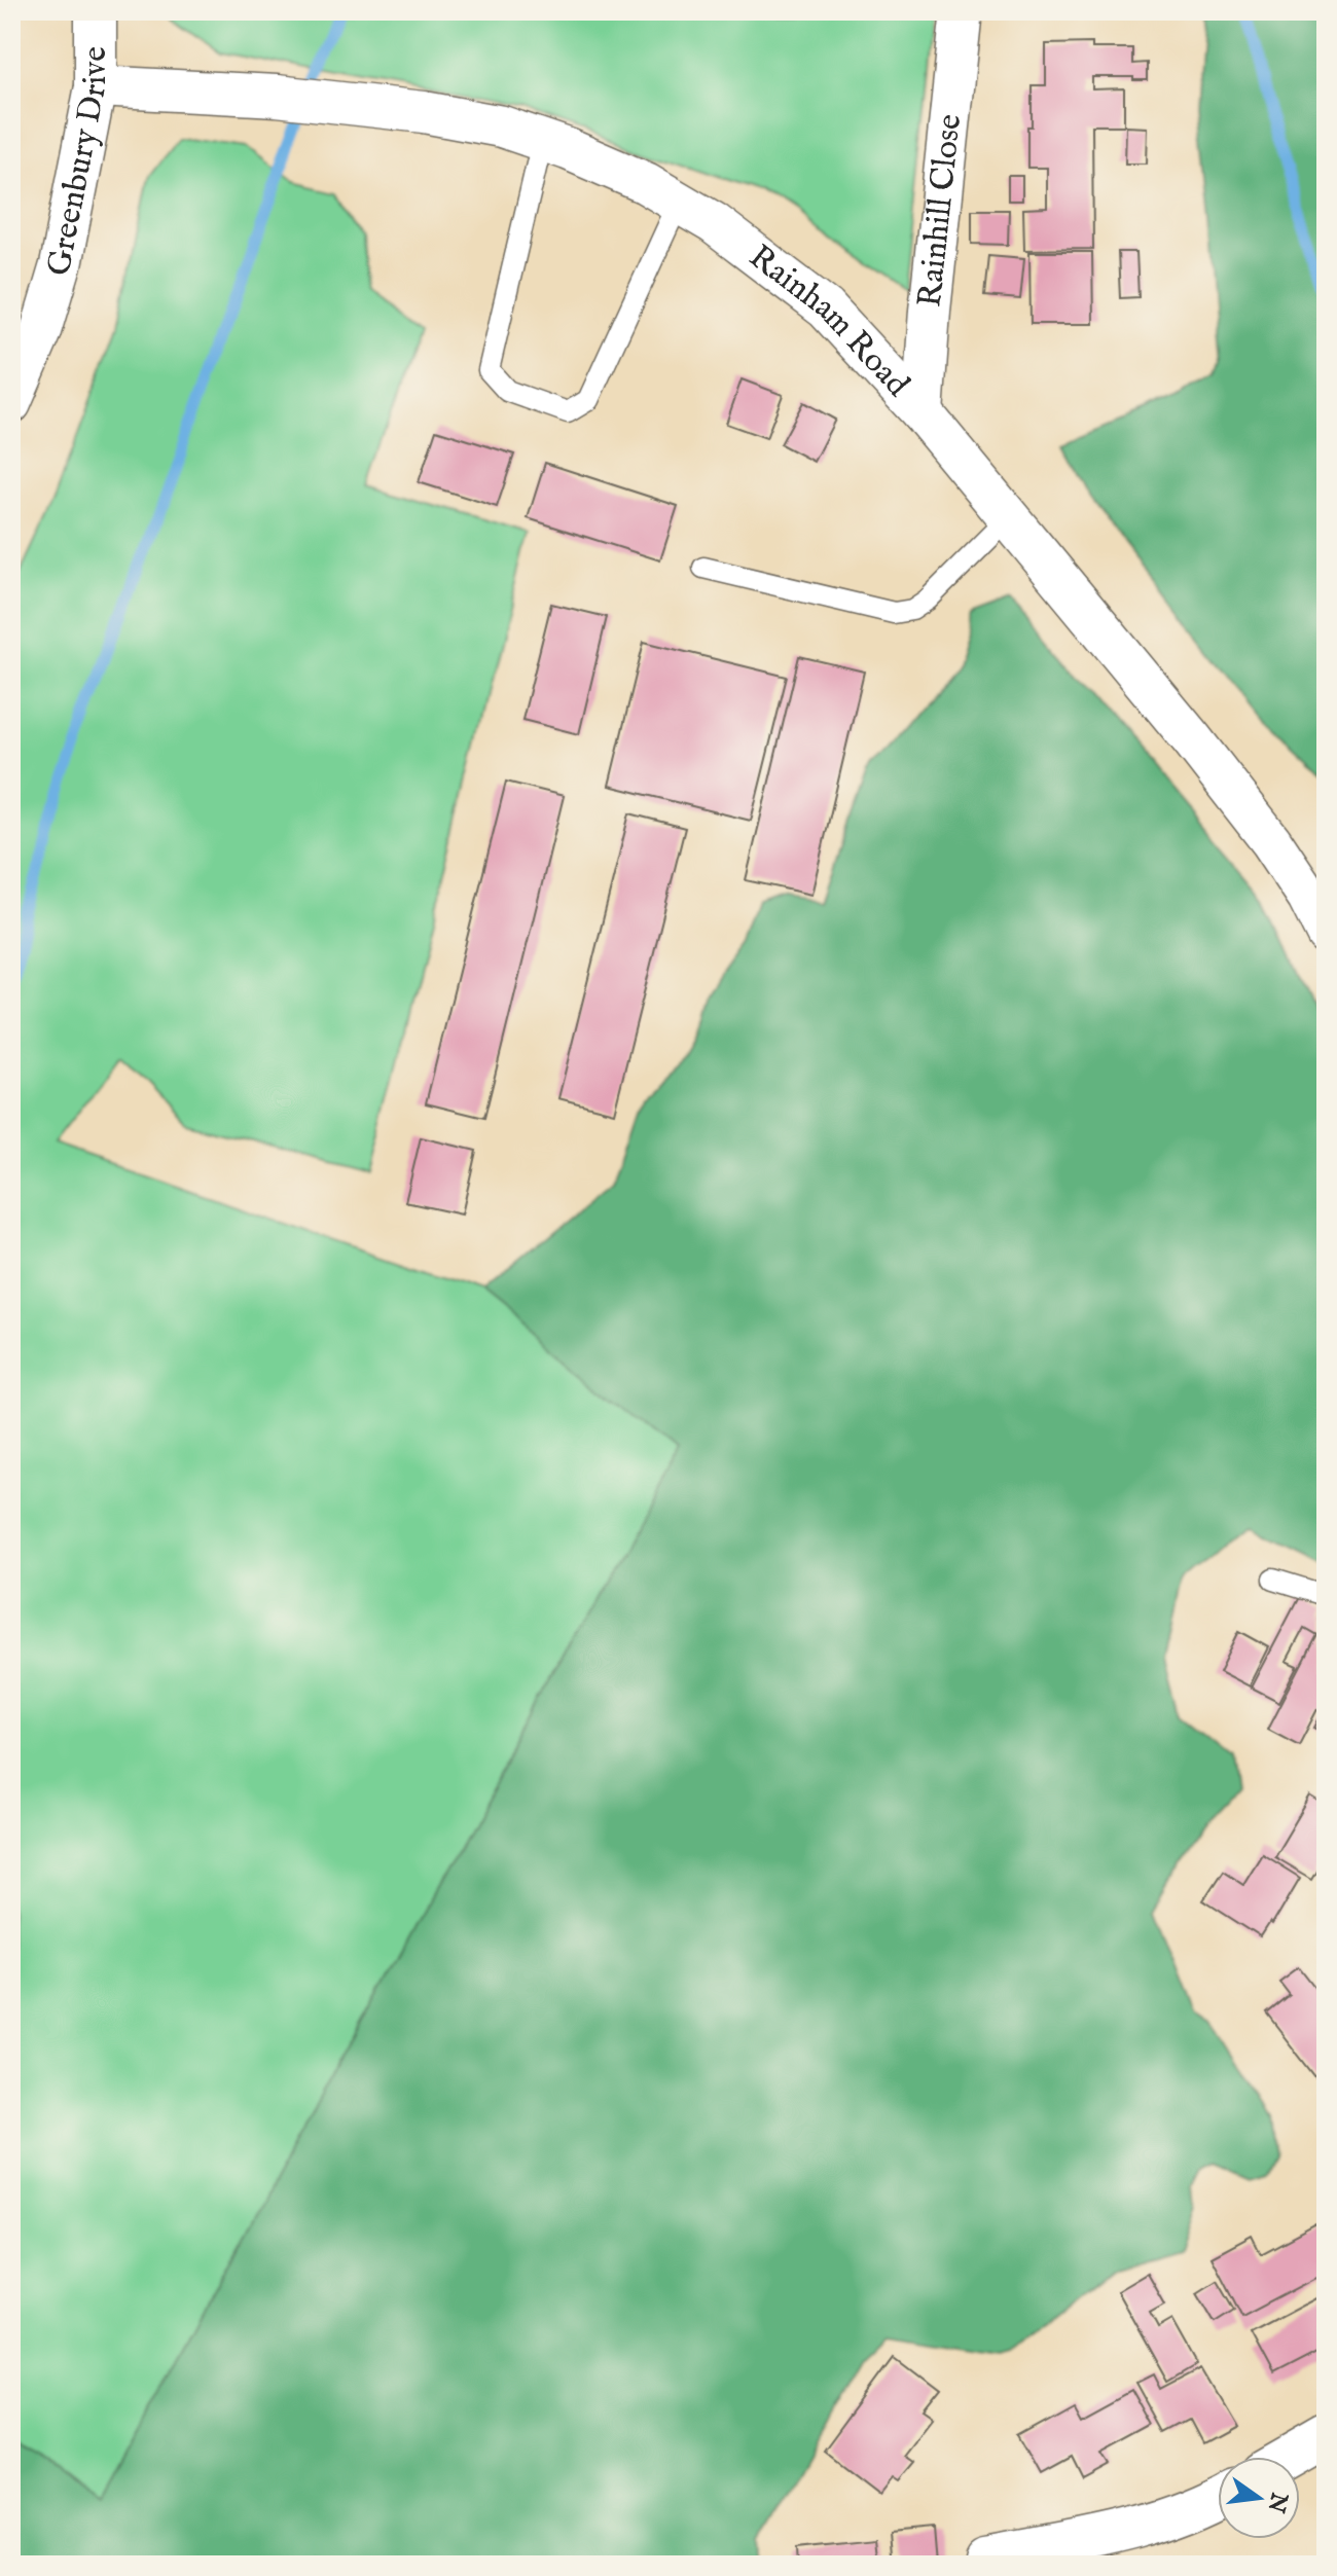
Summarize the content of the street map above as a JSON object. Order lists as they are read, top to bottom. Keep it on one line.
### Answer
{"streets":{"street":["Greenbury Drive","Rainhill Close","Rainham Road"]},"crossings":[["Greenbury Drive","Rainham Road"],["Rainhill Close","Rainham Road"]],"north":"right"}
